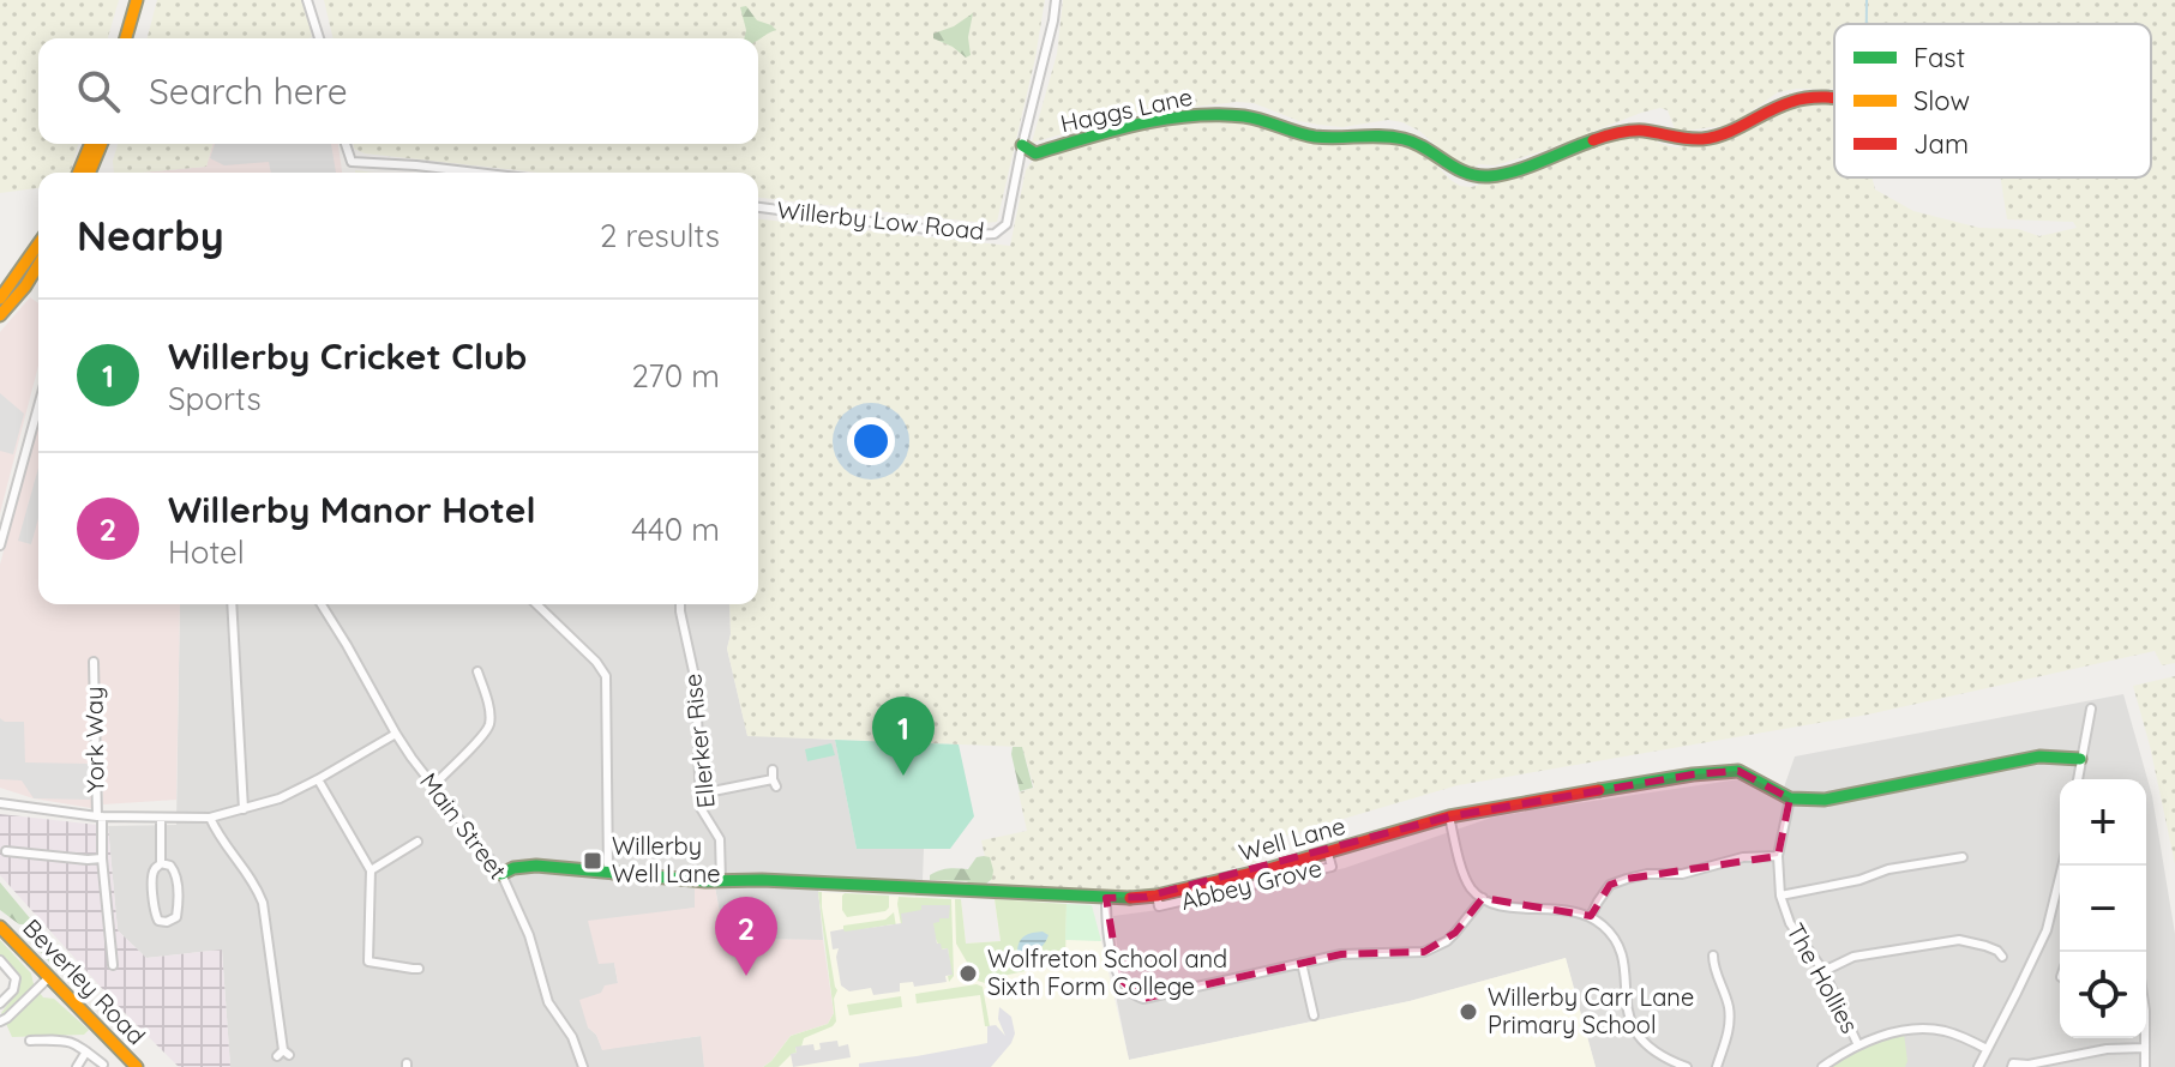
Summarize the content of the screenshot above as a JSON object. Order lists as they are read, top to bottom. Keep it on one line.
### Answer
{"streets":{"main road":["Haggs Lane","Well Lane","Beverley Road"],"street":["Willerby Low Road","York Way","Ellerker Rise","Main Street","The Hollies"]},"crossings":[["Haggs Lane","Willerby Low Road"],["Ellerker Rise","Well Lane"],["Main Street","Well Lane"],["Well Lane","The Hollies"]],"places":{"transit":["Willerby Well Lane"],"other":["Wolfreton School and Sixth Form College","Willerby Carr Lane Primary School"]},"legend":["Fast","Slow","Jam"],"page":{"search":"Search here","heading":["Nearby","2 results"],"list":[{"mark":"1","name":"Willerby Cricket Club","note":"Sports","value":"270 m"},{"mark":"2","name":"Willerby Manor Hotel","note":"Hotel","value":"440 m"}],"pins":["1","2"],"map_buttons":["+","−"]}}
